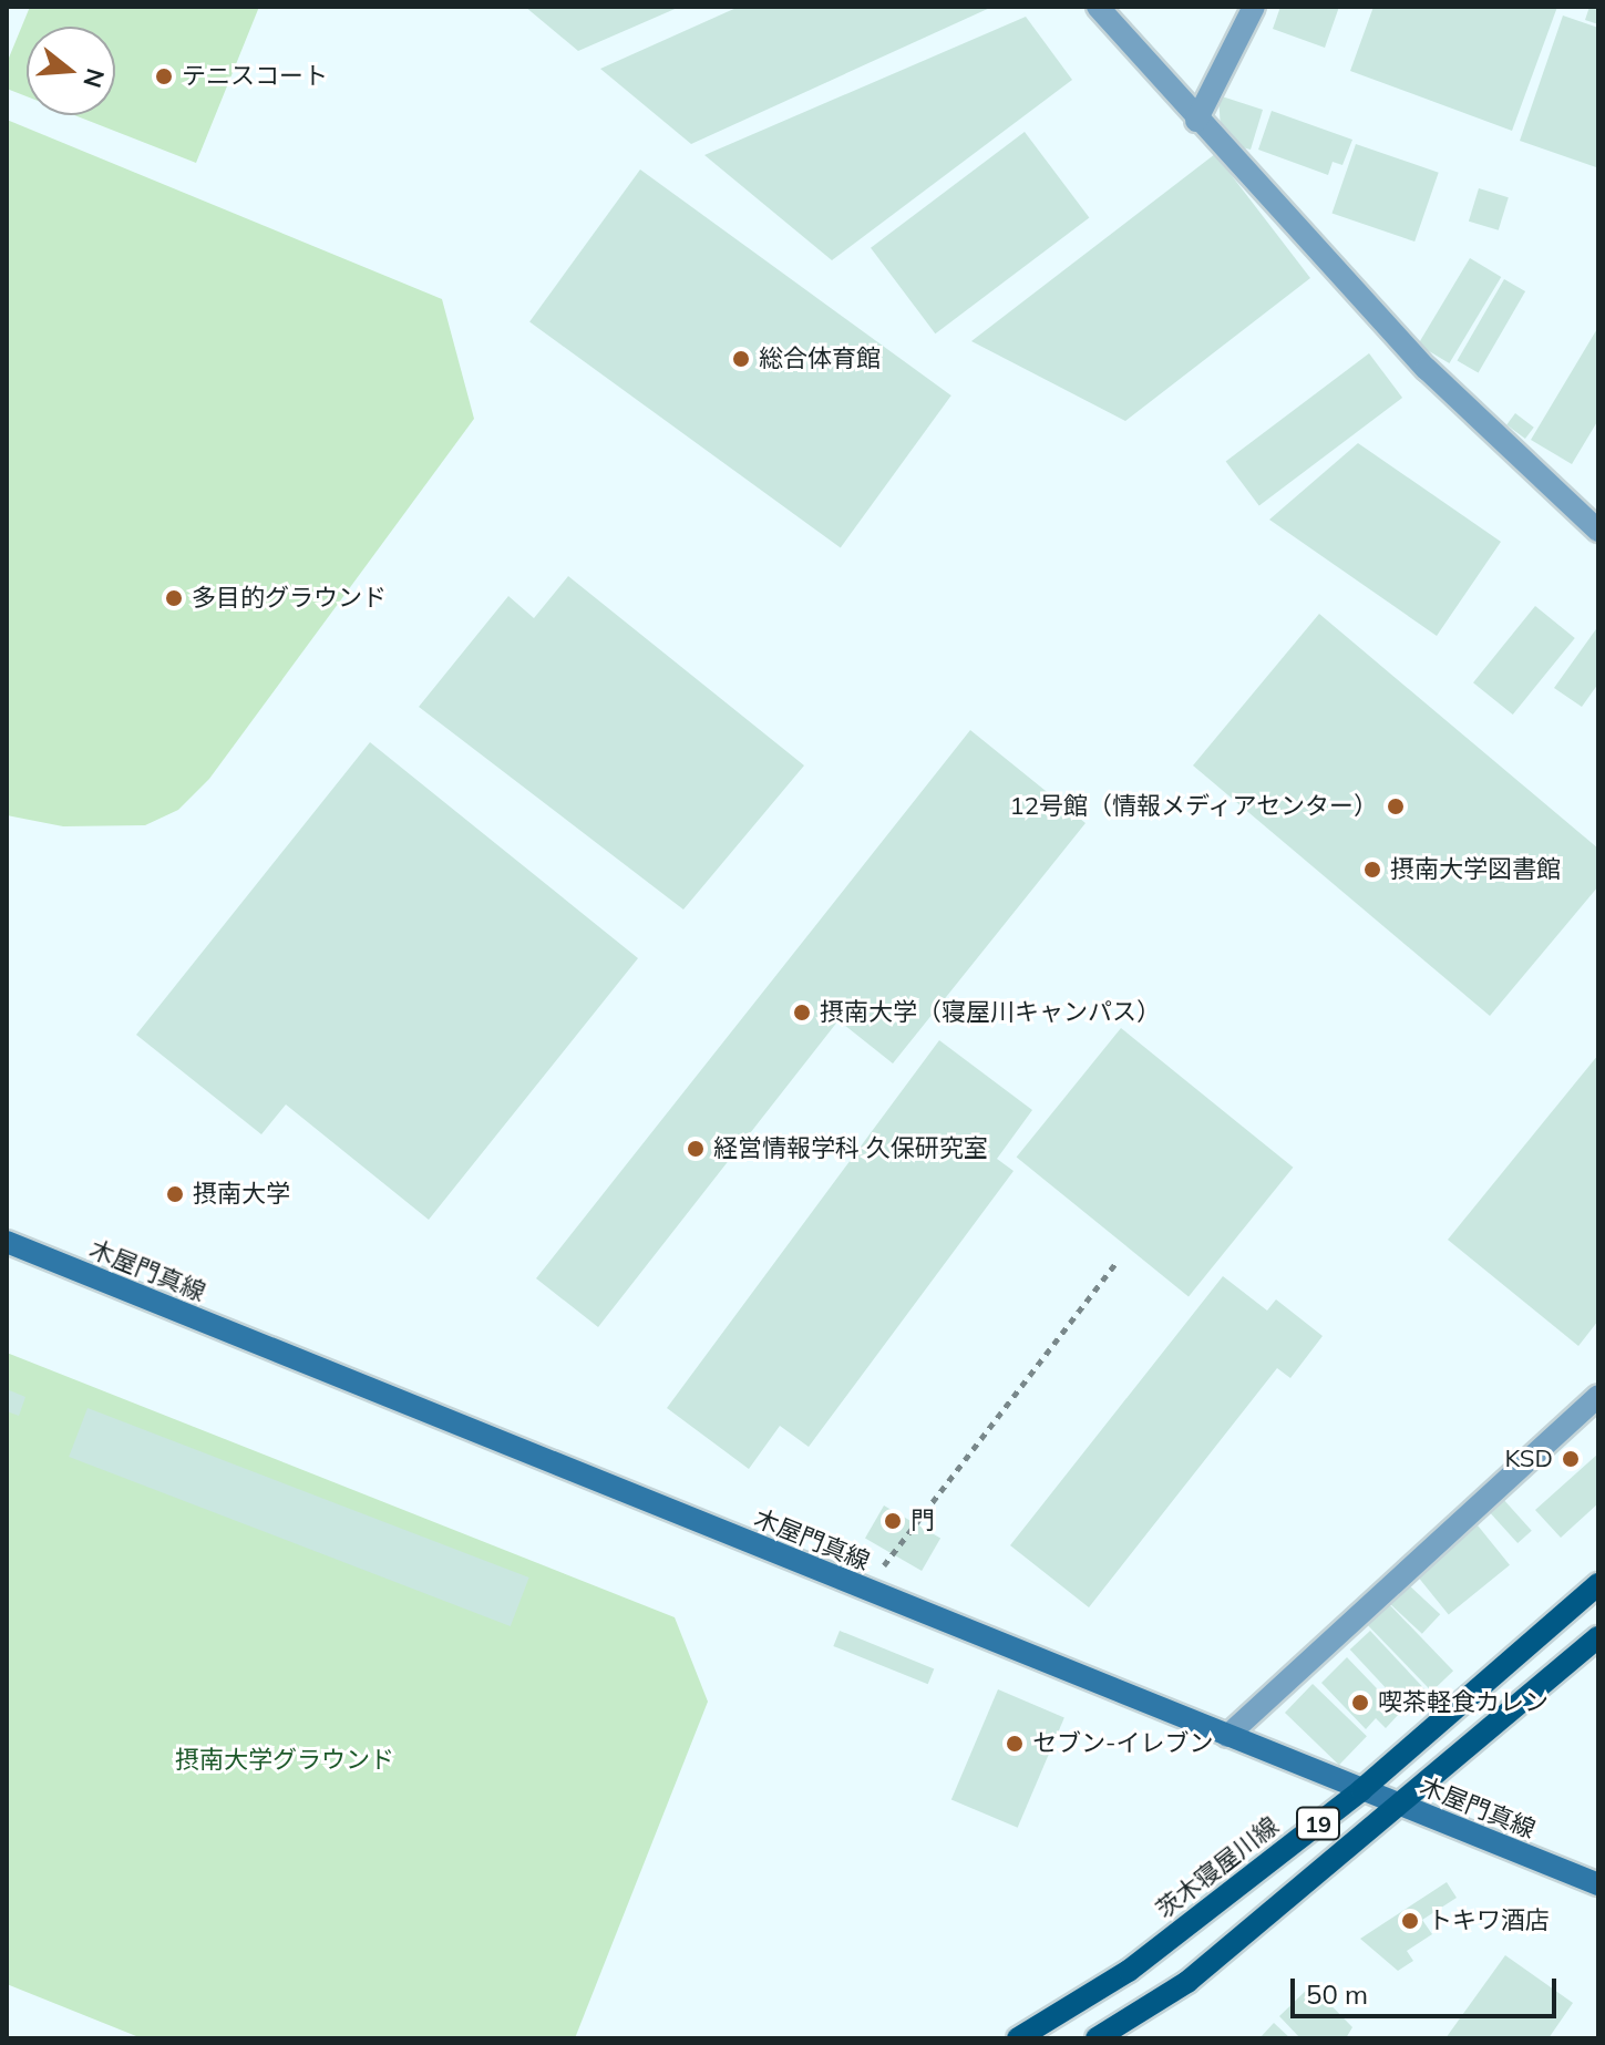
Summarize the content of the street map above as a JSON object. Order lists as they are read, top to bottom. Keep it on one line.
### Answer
{"streets":{"main road":["木屋門真線","19","茨木寝屋川線"]},"crossings":[["木屋門真線","19"],["木屋門真線","茨木寝屋川線"]],"parks":["摂南大学グラウンド"],"places":["テニスコート","総合体育館","多目的グラウンド","12号館（情報メディアセンター）","摂南大学図書館","摂南大学（寝屋川キャンパス）","経営情報学科 久保研究室","摂南大学","KSD","門","喫茶軽食カレン","セブン-イレブン","トキワ酒店"],"scale_bar":"50 m","north":"right"}
